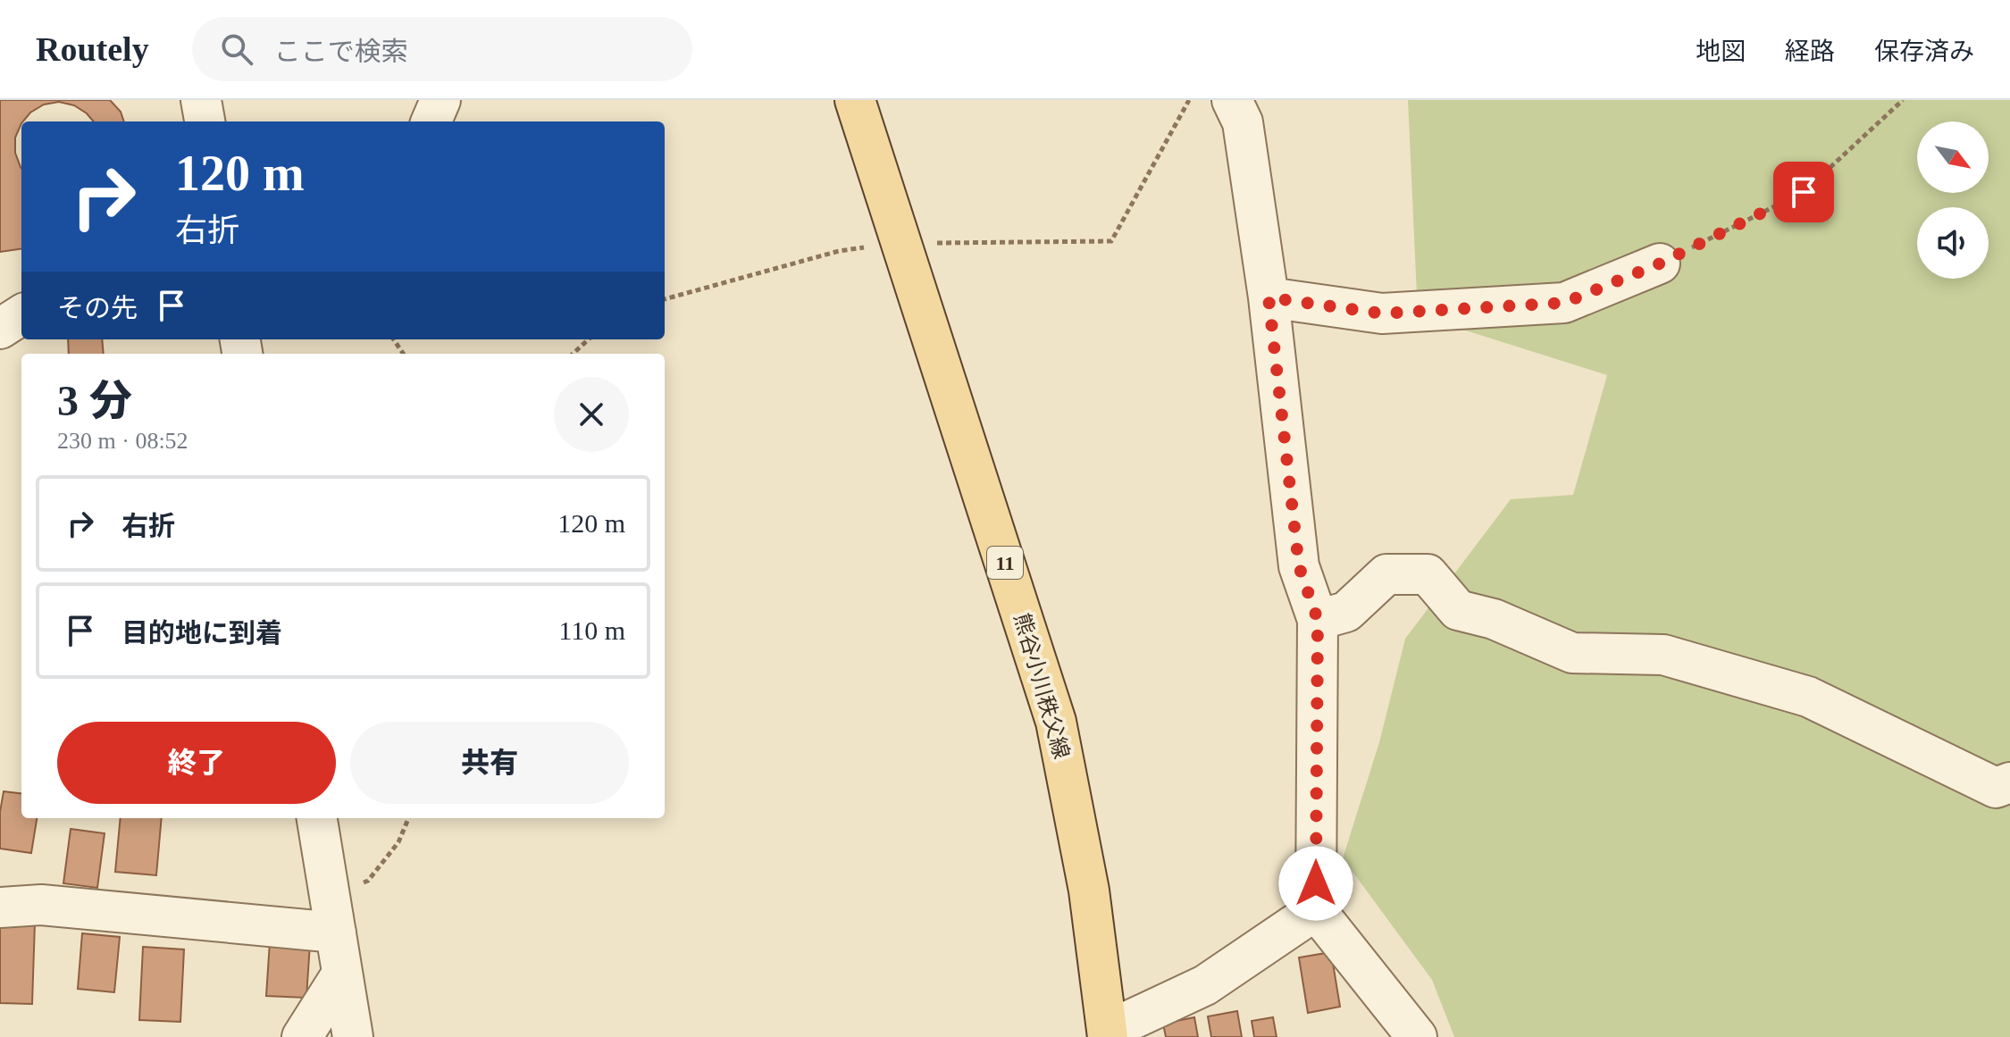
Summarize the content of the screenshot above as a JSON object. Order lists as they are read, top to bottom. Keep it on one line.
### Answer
{"streets":{"main road":["11","熊谷小川秩父線"]},"north":"bottom right","page":{"header":"Routely","search":"ここで検索","nav":["地図","経路","保存済み"],"turn":["120 m","右折"],"then":"その先","heading":["3 分","230 m · 08:52"],"list":[{"name":"右折","value":"120 m"},{"name":"目的地に到着","value":"110 m"}],"buttons":["終了","共有"]}}
